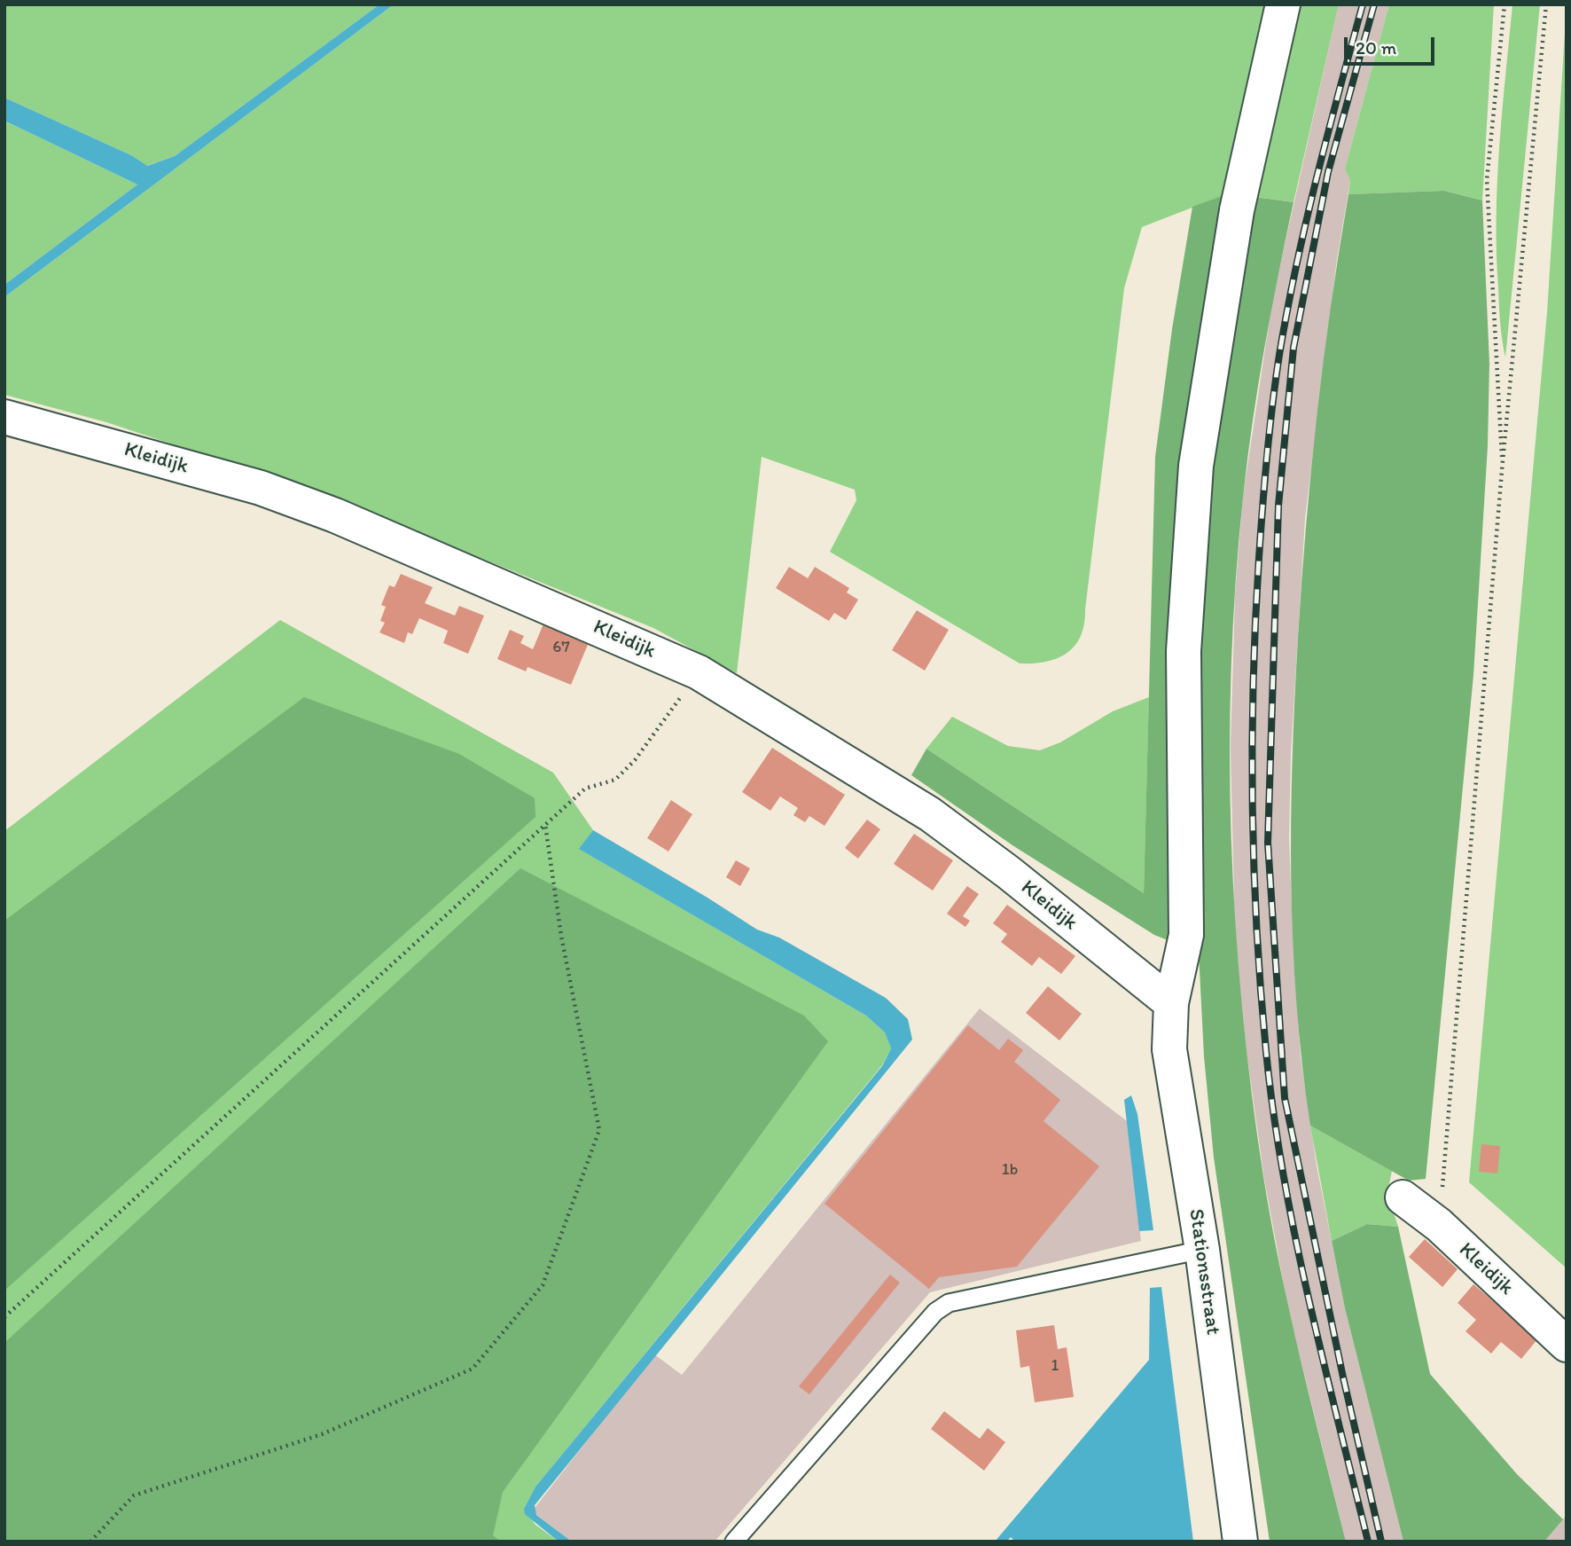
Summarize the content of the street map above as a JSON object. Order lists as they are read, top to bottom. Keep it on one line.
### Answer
{"streets":{"street":["Kleidijk","Stationsstraat"]},"crossings":[["Kleidijk","Stationsstraat"]],"house_numbers":["67","1b","1"],"scale_bar":"20 m"}
